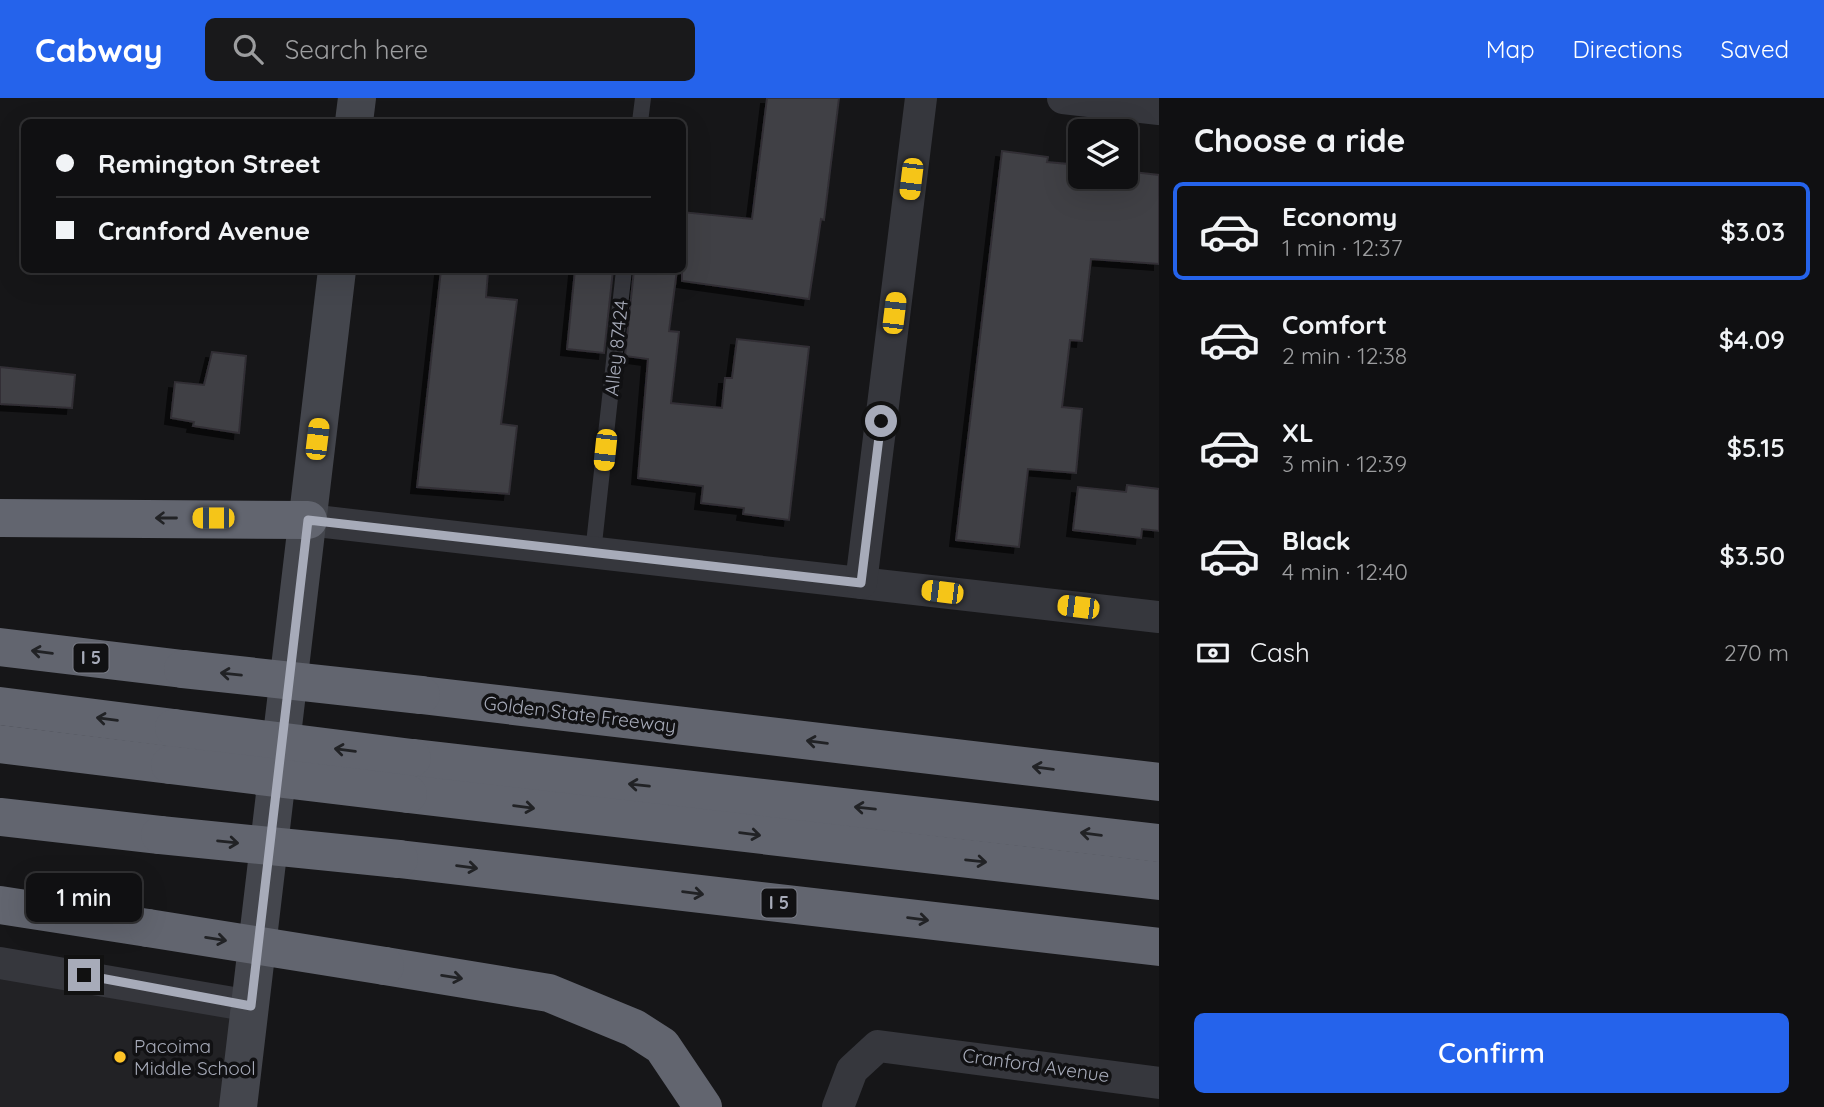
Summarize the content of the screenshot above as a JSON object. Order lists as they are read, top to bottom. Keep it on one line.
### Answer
{"streets":{"highway":["I 5","Golden State Freeway"],"street":["Cranford Avenue"],"lane":["Alley 87424"]},"places":["Pacoima Middle School"],"page":{"header":"Cabway","search":"Search here","nav":["Map","Directions","Saved"],"heading":"Choose a ride","banner":["Remington Street","Cranford Avenue"],"list":[{"name":"Economy","note":"1 min · 12:37","value":"$3.03"},{"name":"Comfort","note":"2 min · 12:38","value":"$4.09"},{"name":"XL","note":"3 min · 12:39","value":"$5.15"},{"name":"Black","note":"4 min · 12:40","value":"$3.50"}],"pay":["Cash","270 m"],"bubble":"1 min","buttons":"Confirm"}}
